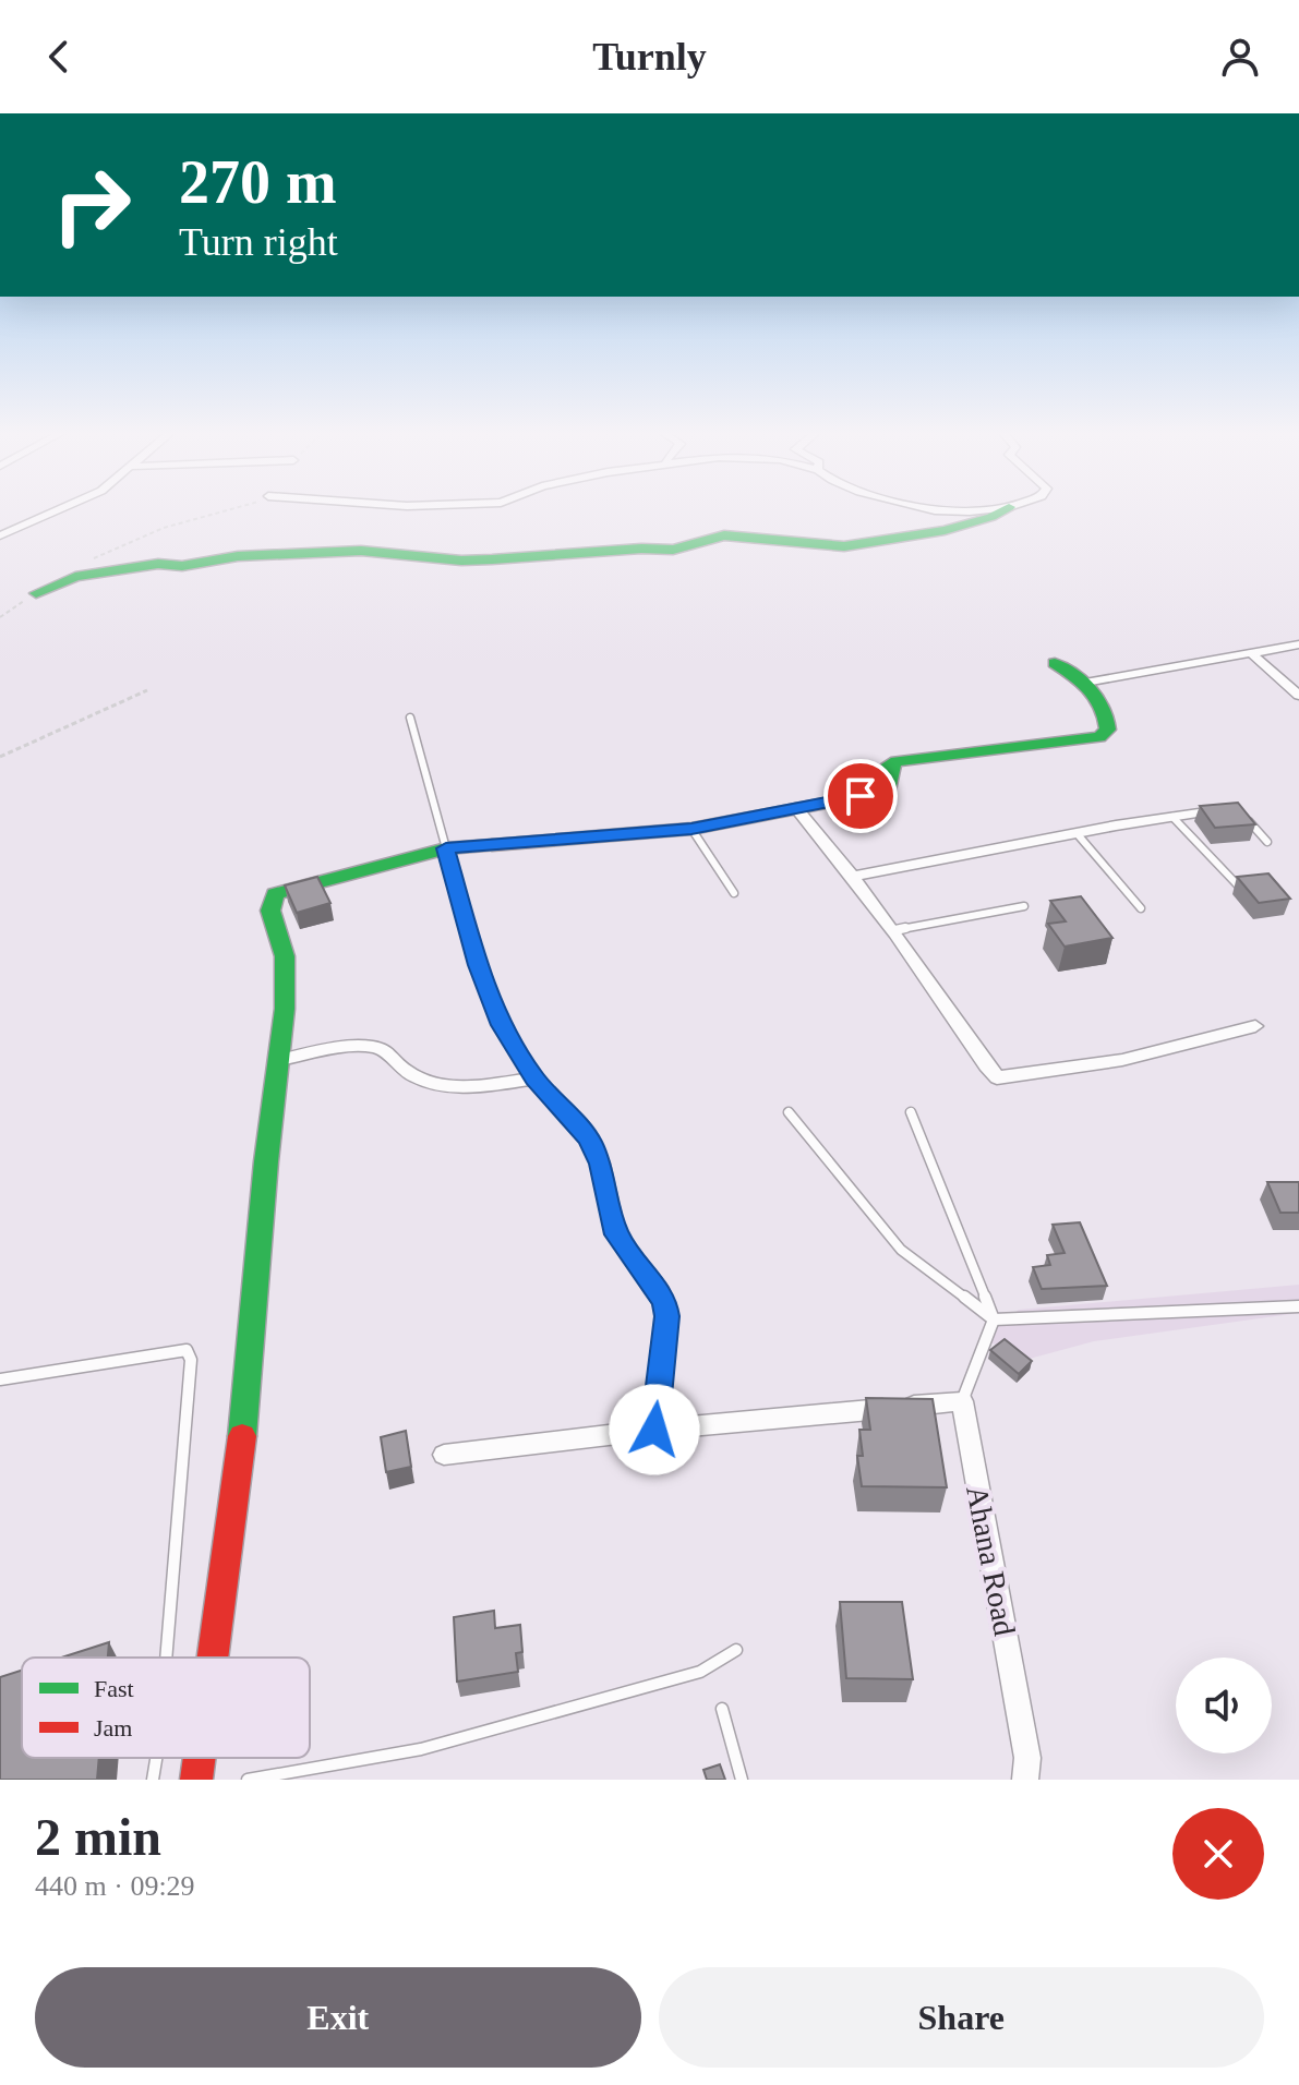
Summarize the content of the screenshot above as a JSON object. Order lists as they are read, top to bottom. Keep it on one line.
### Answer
{"streets":{"street":["Ahana Road"]},"legend":["Fast","Jam"],"page":{"header":"Turnly","turn":["270 m","Turn right"],"heading":["2 min","440 m · 09:29"],"buttons":["Exit","Share"]}}
